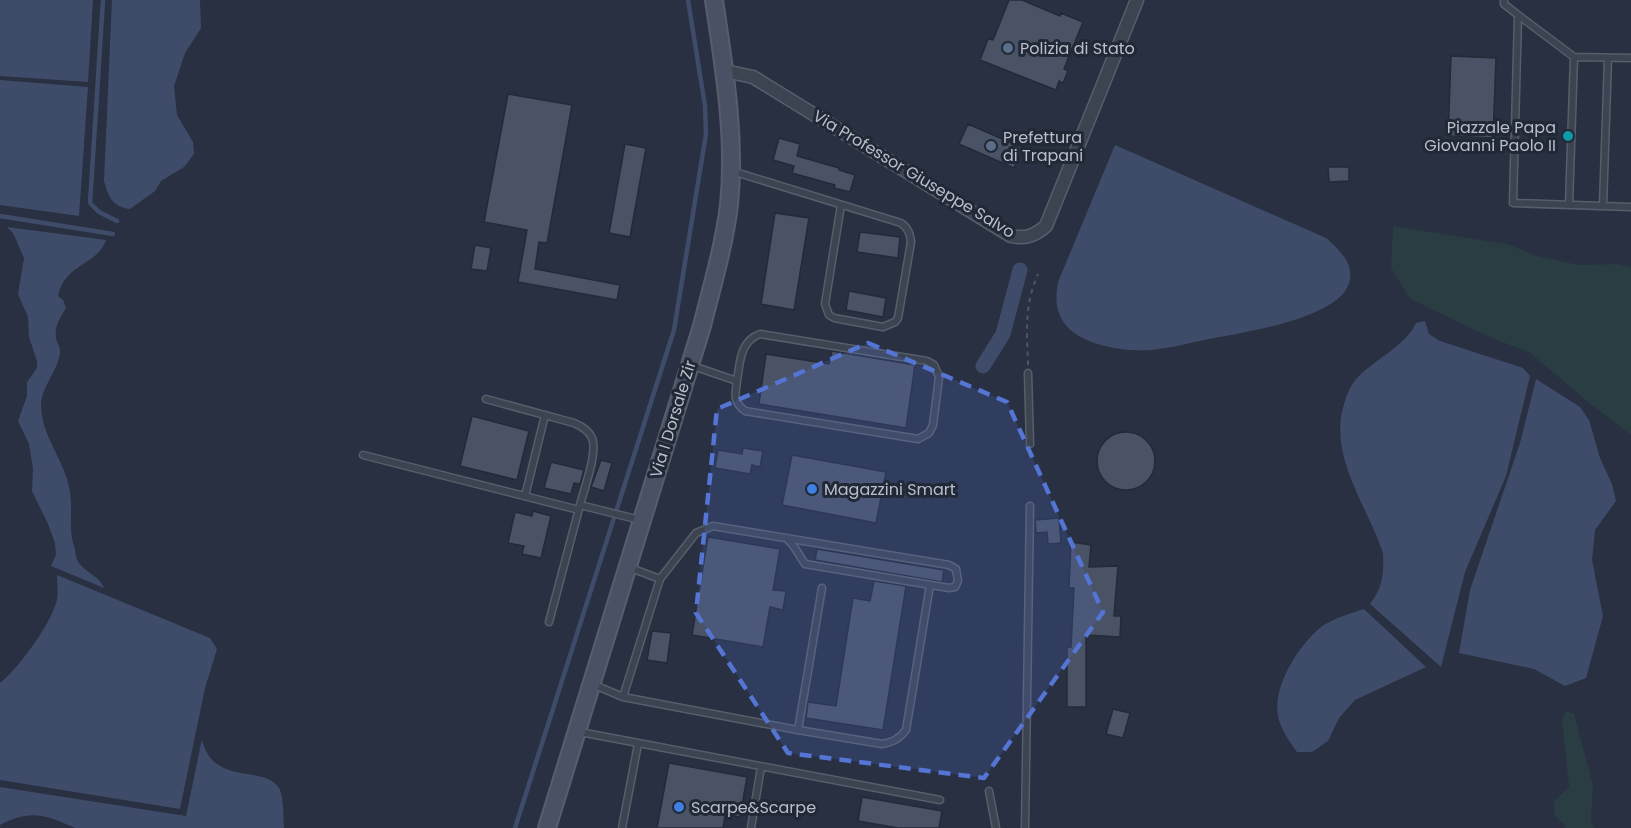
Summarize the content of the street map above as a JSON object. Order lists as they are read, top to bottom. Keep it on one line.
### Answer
{"streets":{"main road":["Via I Dorsale Zir"],"street":["Via Professor Giuseppe Salvo"]},"crossings":[["Via Professor Giuseppe Salvo","Via I Dorsale Zir"]],"places":["Polizia di Stato","Piazzale Papa Giovanni Paolo II","Prefettura di Trapani","Magazzini Smart","Scarpe&Scarpe"]}
